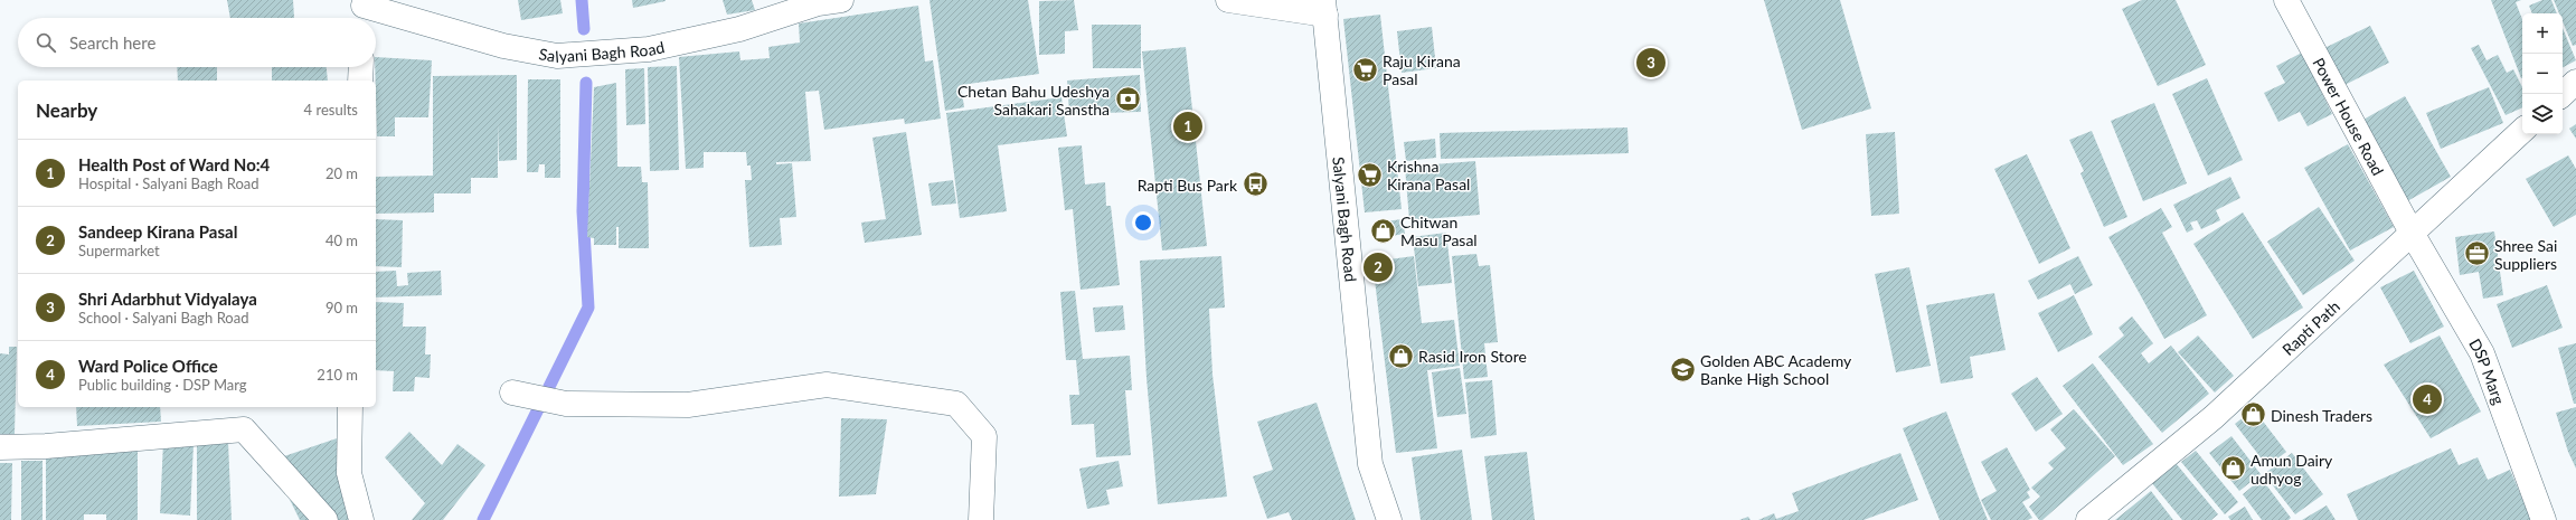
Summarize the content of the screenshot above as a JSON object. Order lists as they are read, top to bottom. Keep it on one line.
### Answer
{"streets":{"street":["Salyani Bagh Road","Power House Road","Rapti Path","DSP Marg"]},"crossings":[["Power House Road","Rapti Path"],["Power House Road","DSP Marg"],["Rapti Path","DSP Marg"]],"places":{"supermarket":["Raju Kirana Pasal","Krishna Kirana Pasal"],"bank":["Chetan Bahu Udeshya Sahakari Sanstha"],"bus stop":["Rapti Bus Park"],"shop":["Chitwan Masu Pasal","Rasid Iron Store","Dinesh Traders","Amun Dairy udhyog"],"office":["Shree Sai Suppliers"],"school or university":["Golden ABC Academy Banke High School"]},"page":{"map_buttons":["+","−"],"search":"Search here","pins":["3","1","2","4"],"heading":["Nearby","4 results"],"list":[{"mark":"1","name":"Health Post of Ward No:4","note":"Hospital · Salyani Bagh Road","value":"20 m"},{"mark":"2","name":"Sandeep Kirana Pasal","note":"Supermarket","value":"40 m"},{"mark":"3","name":"Shri Adarbhut Vidyalaya","note":"School · Salyani Bagh Road","value":"90 m"},{"mark":"4","name":"Ward Police Office","note":"Public building · DSP Marg","value":"210 m"}]}}
